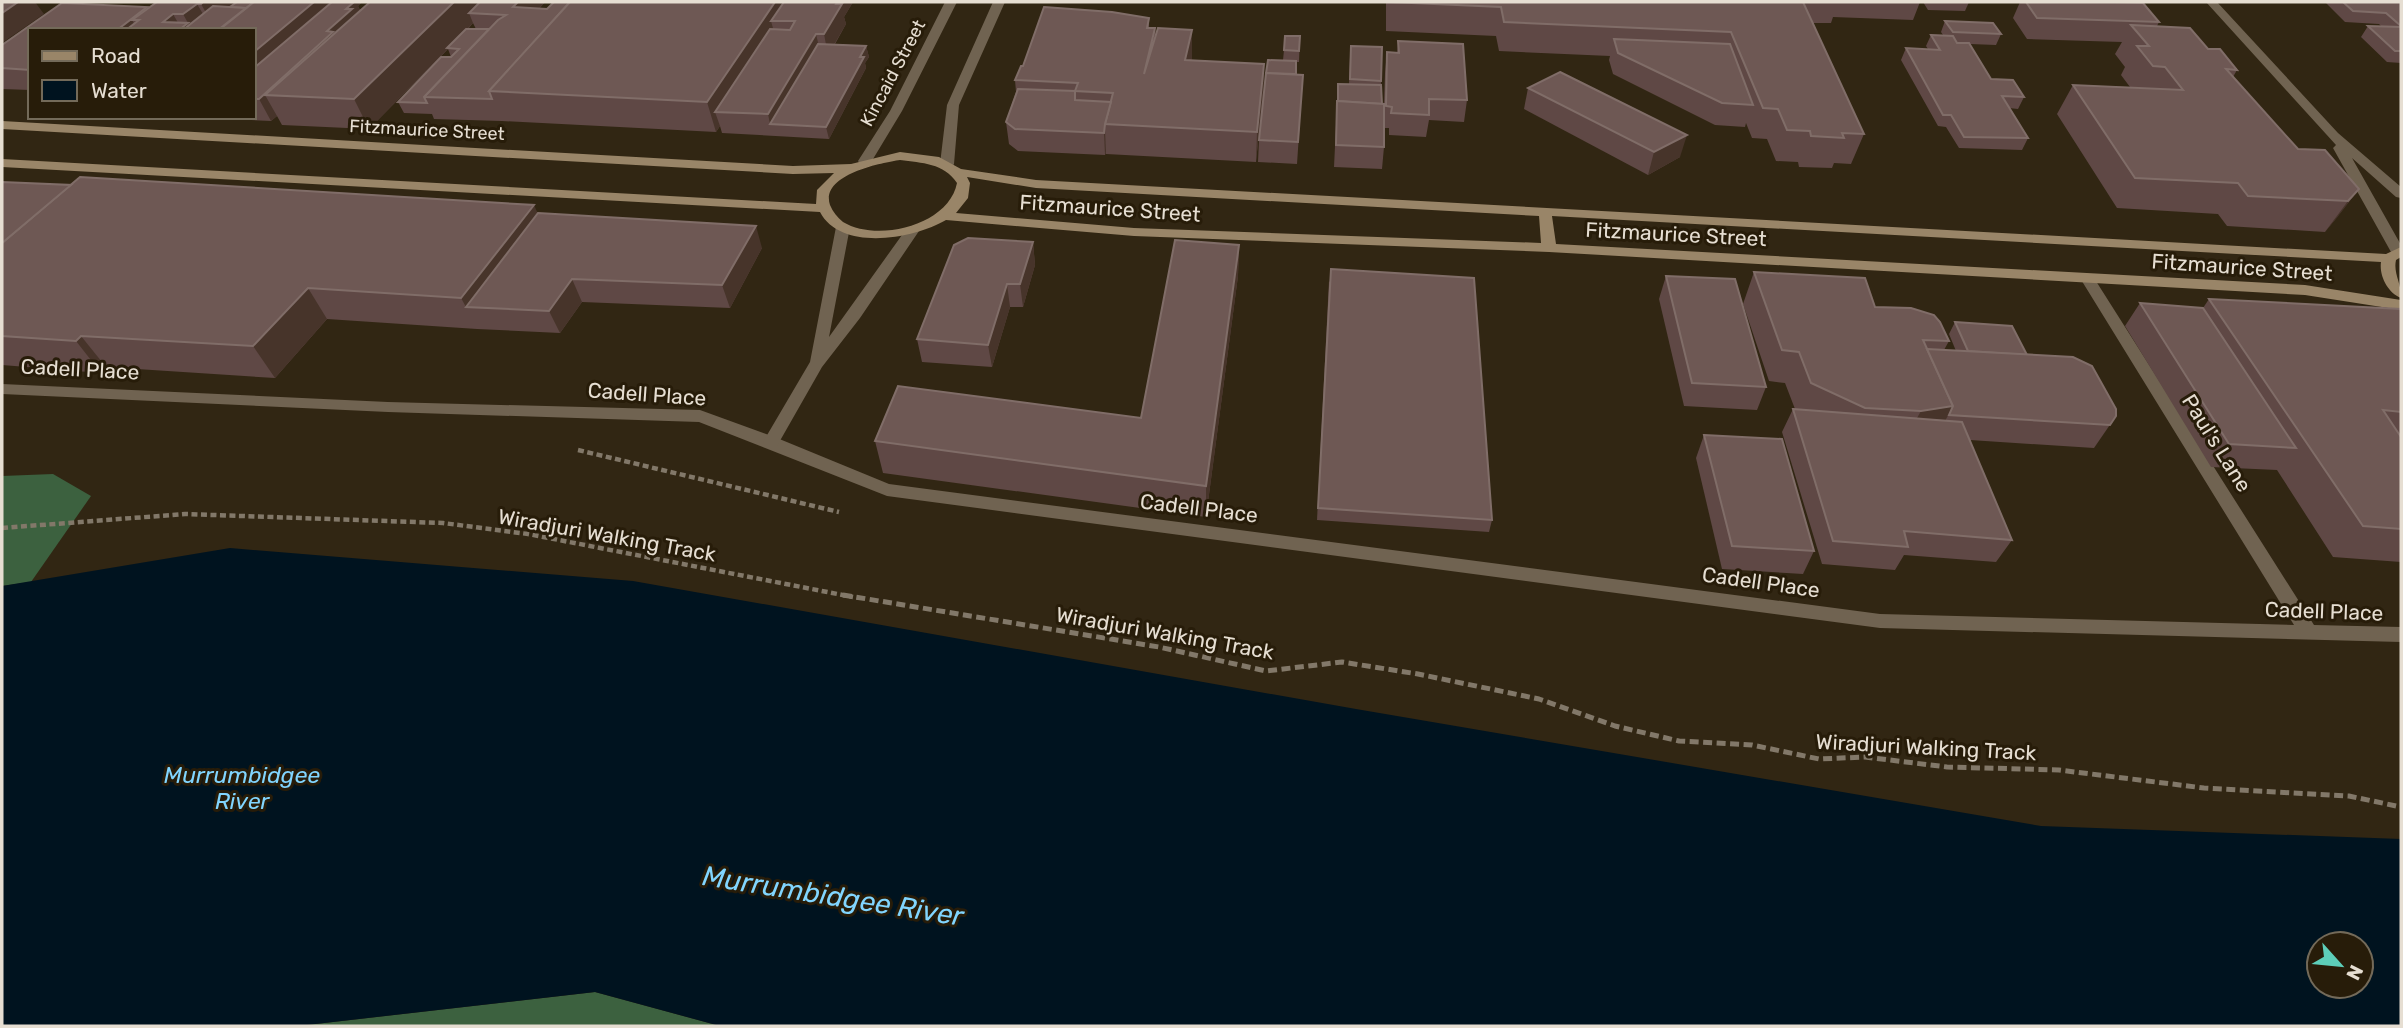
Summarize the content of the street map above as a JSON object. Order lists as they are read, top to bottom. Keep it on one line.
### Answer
{"streets":{"main road":["Fitzmaurice Street"],"street":["Kincaid Street","Cadell Place","Paul's Lane"],"path":["Wiradjuri Walking Track"]},"crossings":[["Kincaid Street","Fitzmaurice Street"],["Fitzmaurice Street","Paul's Lane"],["Cadell Place","Paul's Lane"]],"water":["Murrumbidgee River"],"legend":["Road","Water"],"north":"bottom right"}
